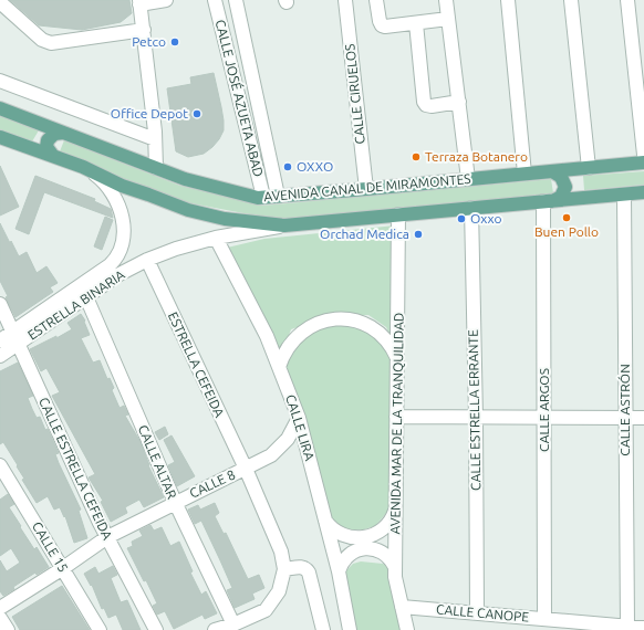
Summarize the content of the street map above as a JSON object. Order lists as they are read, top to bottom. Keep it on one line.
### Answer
{"streets":{"main road":["AVENIDA CANAL DE MIRAMONTES"],"street":["CALLE CIRUELOS","CALLE JOSÉ AZUETA ABAD","ESTRELLA BINARIA","ESTRELLA CEFEIDA","CALLE ESTRELLA ERRANTE","CALLE ARGOS","CALLE ASTRÓN","AVENIDA MAR DE LA TRANQUILIDAD","CALLE LIRA","CALLE ALTAR","CALLE ESTRELLA CEFEIDA","CALLE 8","CALLE 15","CALLE CANOPE"]},"crossings":[["CALLE CIRUELOS","AVENIDA CANAL DE MIRAMONTES"],["CALLE JOSÉ AZUETA ABAD","AVENIDA CANAL DE MIRAMONTES"],["AVENIDA CANAL DE MIRAMONTES","ESTRELLA BINARIA"],["AVENIDA CANAL DE MIRAMONTES","CALLE ESTRELLA ERRANTE"],["AVENIDA CANAL DE MIRAMONTES","CALLE ARGOS"],["AVENIDA CANAL DE MIRAMONTES","CALLE ASTRÓN"],["AVENIDA CANAL DE MIRAMONTES","AVENIDA MAR DE LA TRANQUILIDAD"],["ESTRELLA BINARIA","ESTRELLA CEFEIDA"],["ESTRELLA BINARIA","CALLE LIRA"],["ESTRELLA BINARIA","CALLE ALTAR"],["ESTRELLA BINARIA","CALLE ESTRELLA CEFEIDA"],["ESTRELLA CEFEIDA","CALLE 8"],["CALLE ESTRELLA ERRANTE","CALLE CANOPE"],["CALLE ARGOS","CALLE CANOPE"],["CALLE ASTRÓN","CALLE CANOPE"],["AVENIDA MAR DE LA TRANQUILIDAD","CALLE CANOPE"],["CALLE LIRA","CALLE 8"],["CALLE ALTAR","CALLE 8"],["CALLE ESTRELLA CEFEIDA","CALLE 8"],["CALLE 8","CALLE 15"]],"places":["Petco","Office Depot","Terraza Botanero","OXXO","Buen Pollo","Oxxo","Orchad Medica"]}
